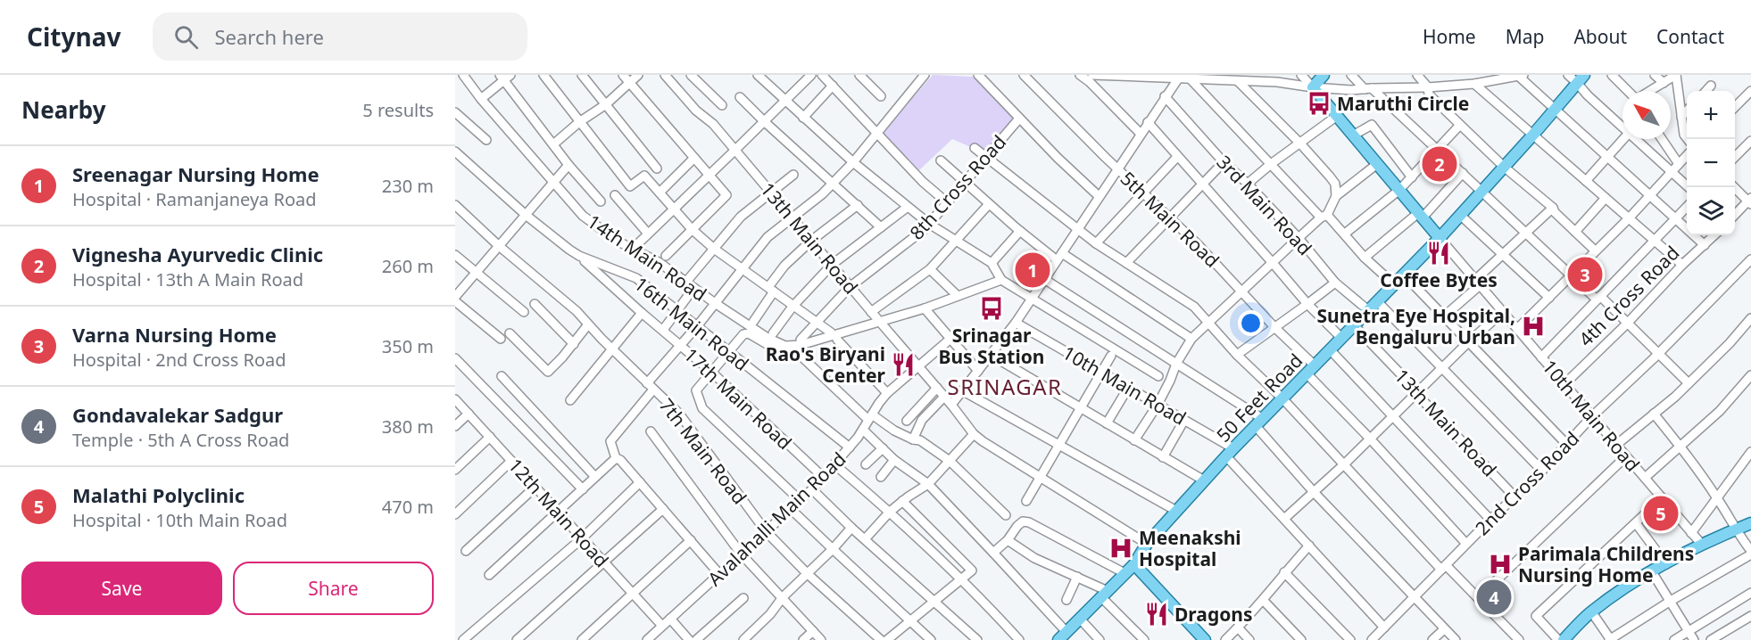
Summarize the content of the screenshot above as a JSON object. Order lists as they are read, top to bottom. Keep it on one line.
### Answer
{"streets":{"main road":["50 Feet Road"],"street":["8th Cross Road","3rd Main Road","5th Main Road","13th Main Road","14th Main Road","4th Cross Road","16th Main Road","10th Main Road","17th Main Road","7th Main Road","2nd Cross Road","12th Main Road","Avalahalli Main Road"]},"crossings":[["8th Cross Road","13th Main Road"],["3rd Main Road","50 Feet Road"],["5th Main Road","50 Feet Road"],["5th Main Road","2nd Cross Road"],["13th Main Road","14th Main Road"],["13th Main Road","50 Feet Road"],["13th Main Road","2nd Cross Road"],["13th Main Road","Avalahalli Main Road"],["4th Cross Road","10th Main Road"],["16th Main Road","17th Main Road"],["16th Main Road","Avalahalli Main Road"],["10th Main Road","50 Feet Road"],["10th Main Road","2nd Cross Road"],["17th Main Road","Avalahalli Main Road"],["7th Main Road","Avalahalli Main Road"],["12th Main Road","Avalahalli Main Road"]],"districts":["SRINAGAR"],"places":{"bus stop":["Maruthi Circle","Srinagar Bus Station"],"restaurant":["Coffee Bytes","Rao's Biryani Center","Dragons"],"hospital":["Sunetra Eye Hospital, Bengaluru Urban","Meenakshi Hospital","Parimala Childrens Nursing Home"]},"north":"top left","page":{"header":"Citynav","search":"Search here","nav":["Home","Map","About","Contact"],"heading":["Nearby","5 results"],"map_buttons":["+","−"],"list":[{"mark":"1","name":"Sreenagar Nursing Home","note":"Hospital · Ramanjaneya Road","value":"230 m"},{"mark":"2","name":"Vignesha Ayurvedic Clinic","note":"Hospital · 13th A Main Road","value":"260 m"},{"mark":"3","name":"Varna Nursing Home","note":"Hospital · 2nd Cross Road","value":"350 m"},{"mark":"4","name":"Gondavalekar Sadgur","note":"Temple · 5th A Cross Road","value":"380 m"},{"mark":"5","name":"Malathi Polyclinic","note":"Hospital · 10th Main Road","value":"470 m"}],"pins":["2","1","3","5","4"],"buttons":["Save","Share"]}}
